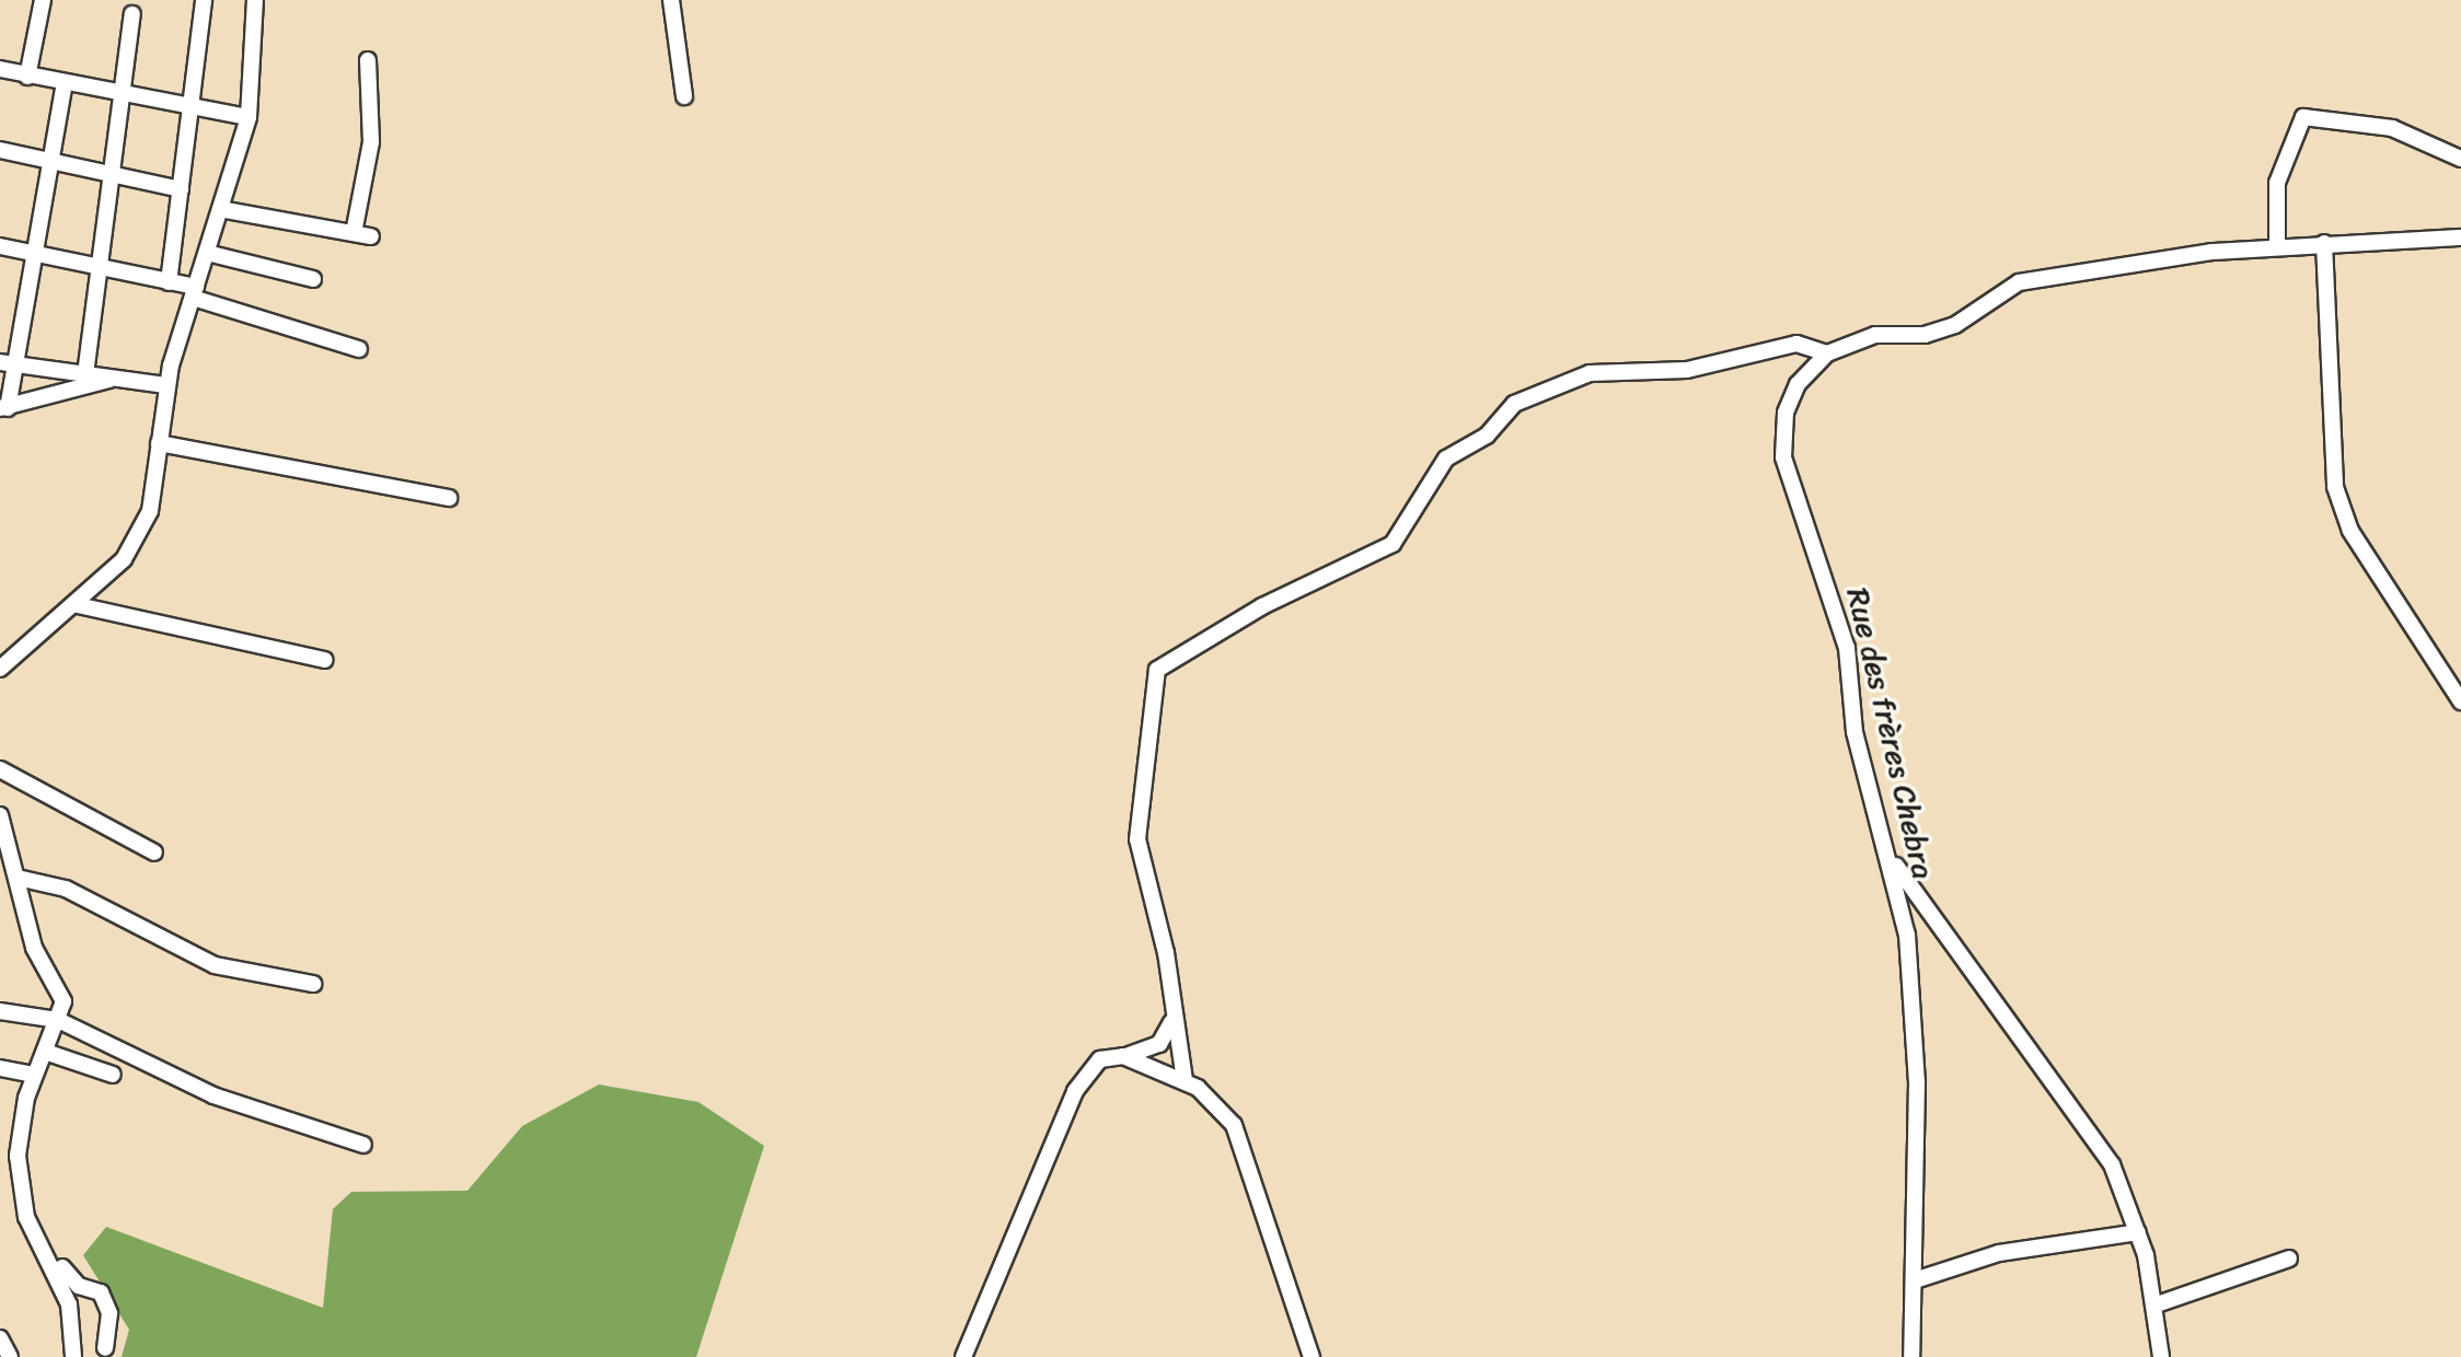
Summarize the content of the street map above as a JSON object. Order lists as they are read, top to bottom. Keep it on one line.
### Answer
{"streets":{"street":["Rue des frères Chebra"]}}
